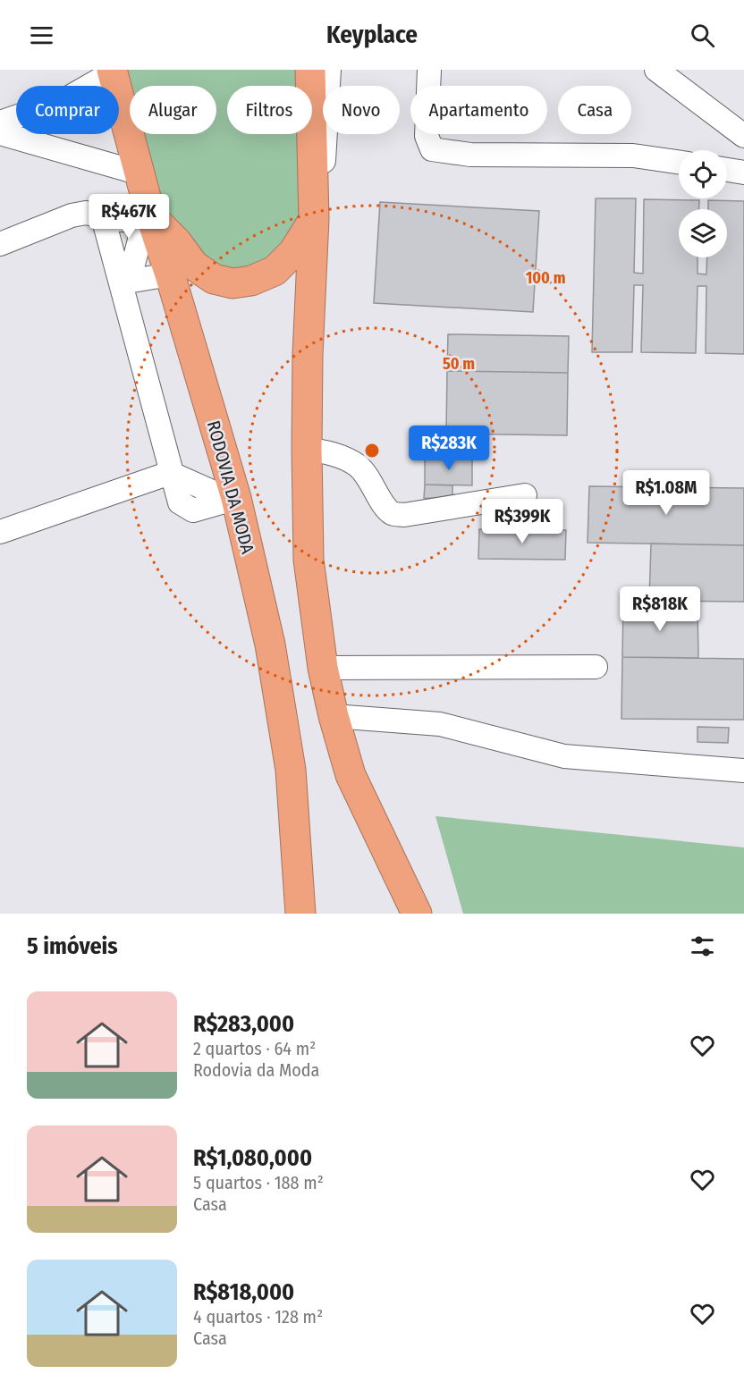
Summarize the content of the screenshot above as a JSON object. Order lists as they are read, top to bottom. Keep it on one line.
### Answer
{"streets":{"highway":["RODOVIA DA MODA"]},"page":{"header":"Keyplace","chip":["Comprar","Alugar","Filtros","Novo","Apartamento","Casa"],"price":["R$467K","R$283K","R$1.08M","R$399K","R$818K"],"heading":"5 imóveis","list":[{"name":"R$283,000","note":"2 quartos · 64 m² · Rodovia da Moda"},{"name":"R$1,080,000","note":"5 quartos · 188 m² · Casa"},{"name":"R$818,000","note":"4 quartos · 128 m² · Casa"}]},"rings":["100 m","50 m"]}
